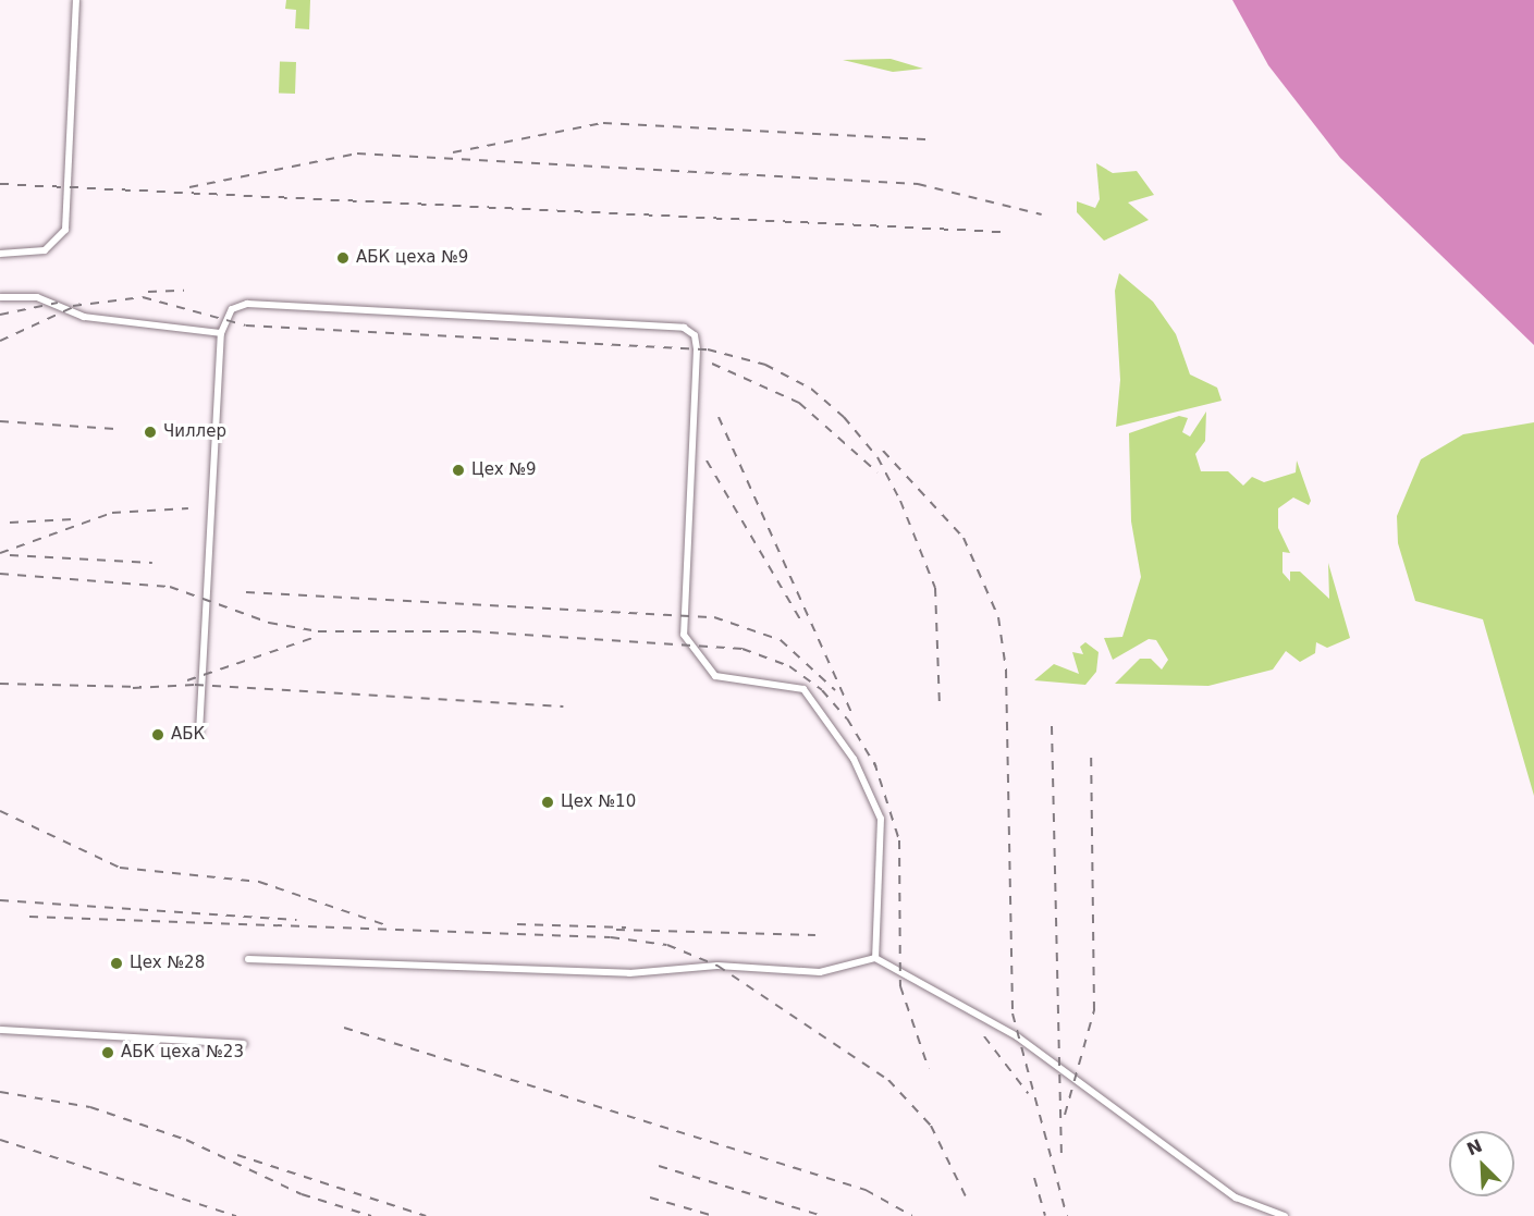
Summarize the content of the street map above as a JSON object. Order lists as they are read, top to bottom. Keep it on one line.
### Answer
{"places":["АБК цеха №9","Чиллер","Цех №9","АБК","Цех №10","Цех №28","АБК цеха №23"],"north":"top left"}
